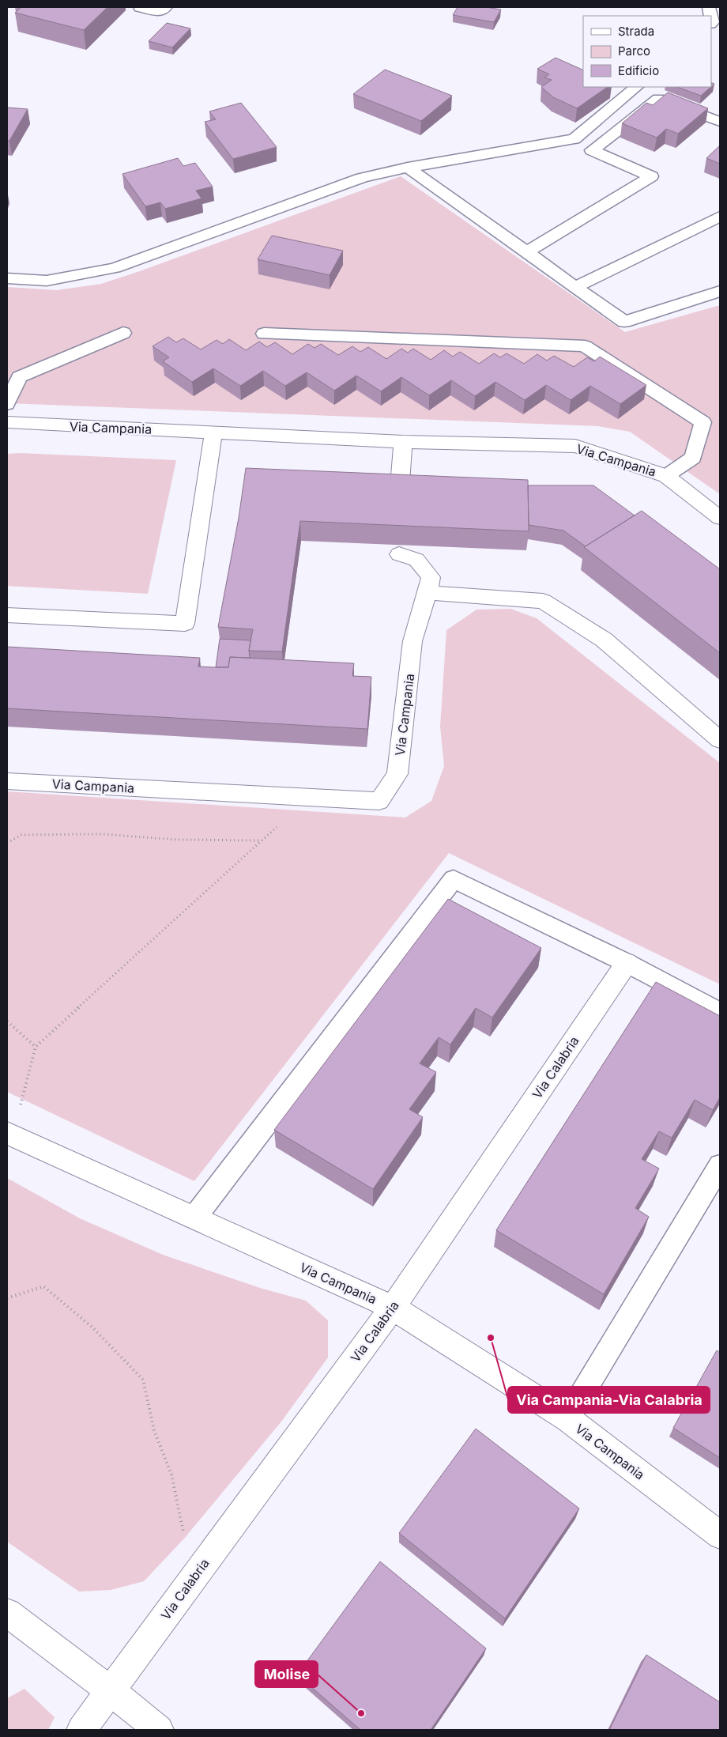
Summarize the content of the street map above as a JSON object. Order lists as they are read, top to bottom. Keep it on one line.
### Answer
{"streets":{"street":["Via Campania","Via Calabria"]},"crossings":[["Via Campania","Via Calabria"]],"places":["Via Campania-Via Calabria","Molise"],"legend":["Strada","Parco","Edificio"]}
